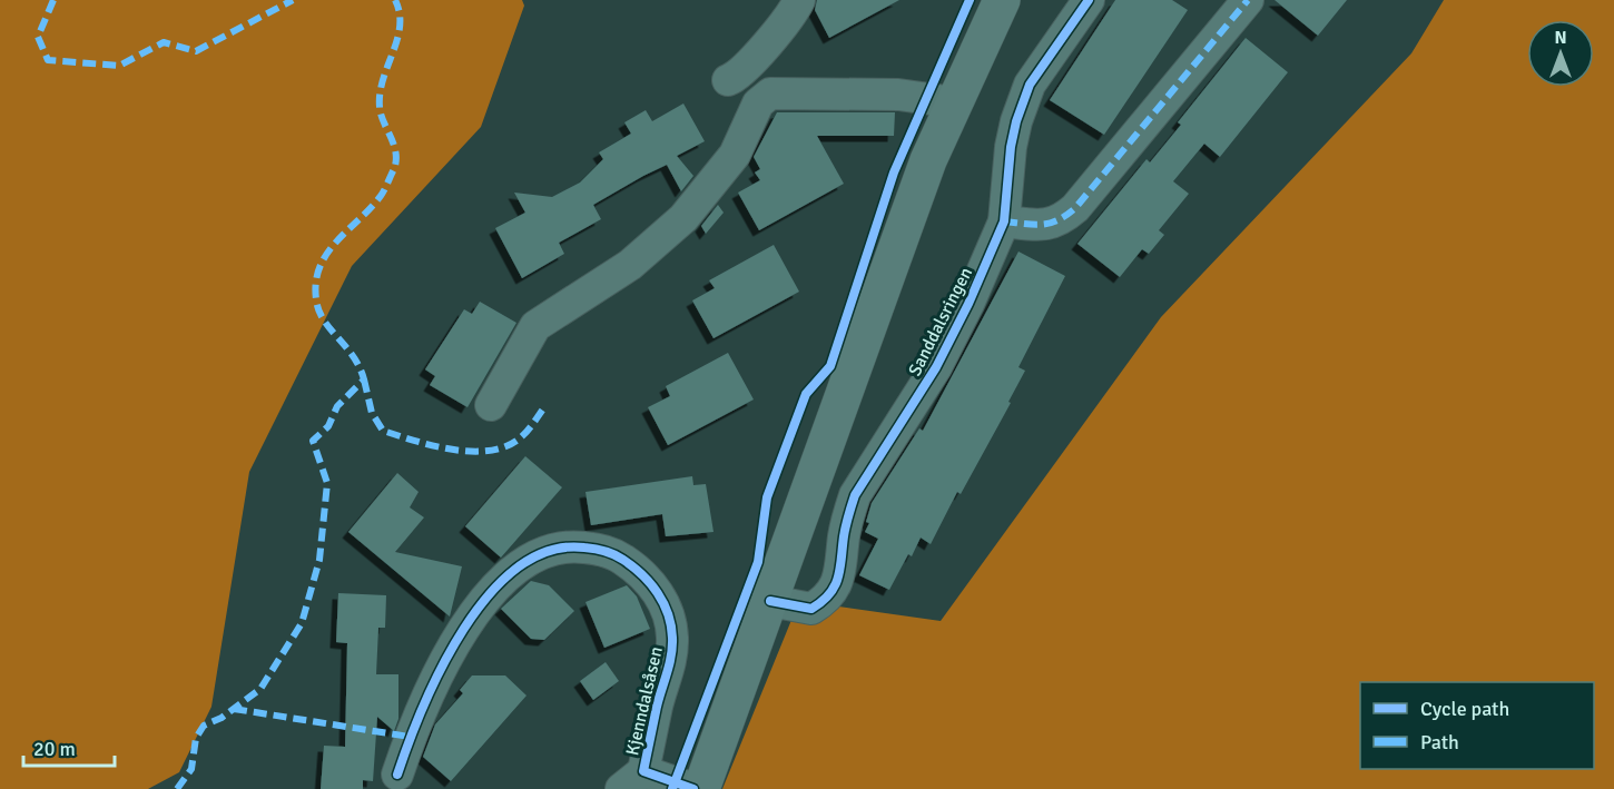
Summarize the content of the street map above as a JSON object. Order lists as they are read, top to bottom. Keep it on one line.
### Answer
{"streets":{"street":["Sanddalsringen","Kjenndalsåsen"]},"legend":["Cycle path","Path"],"scale_bar":"20 m","north":"top"}
